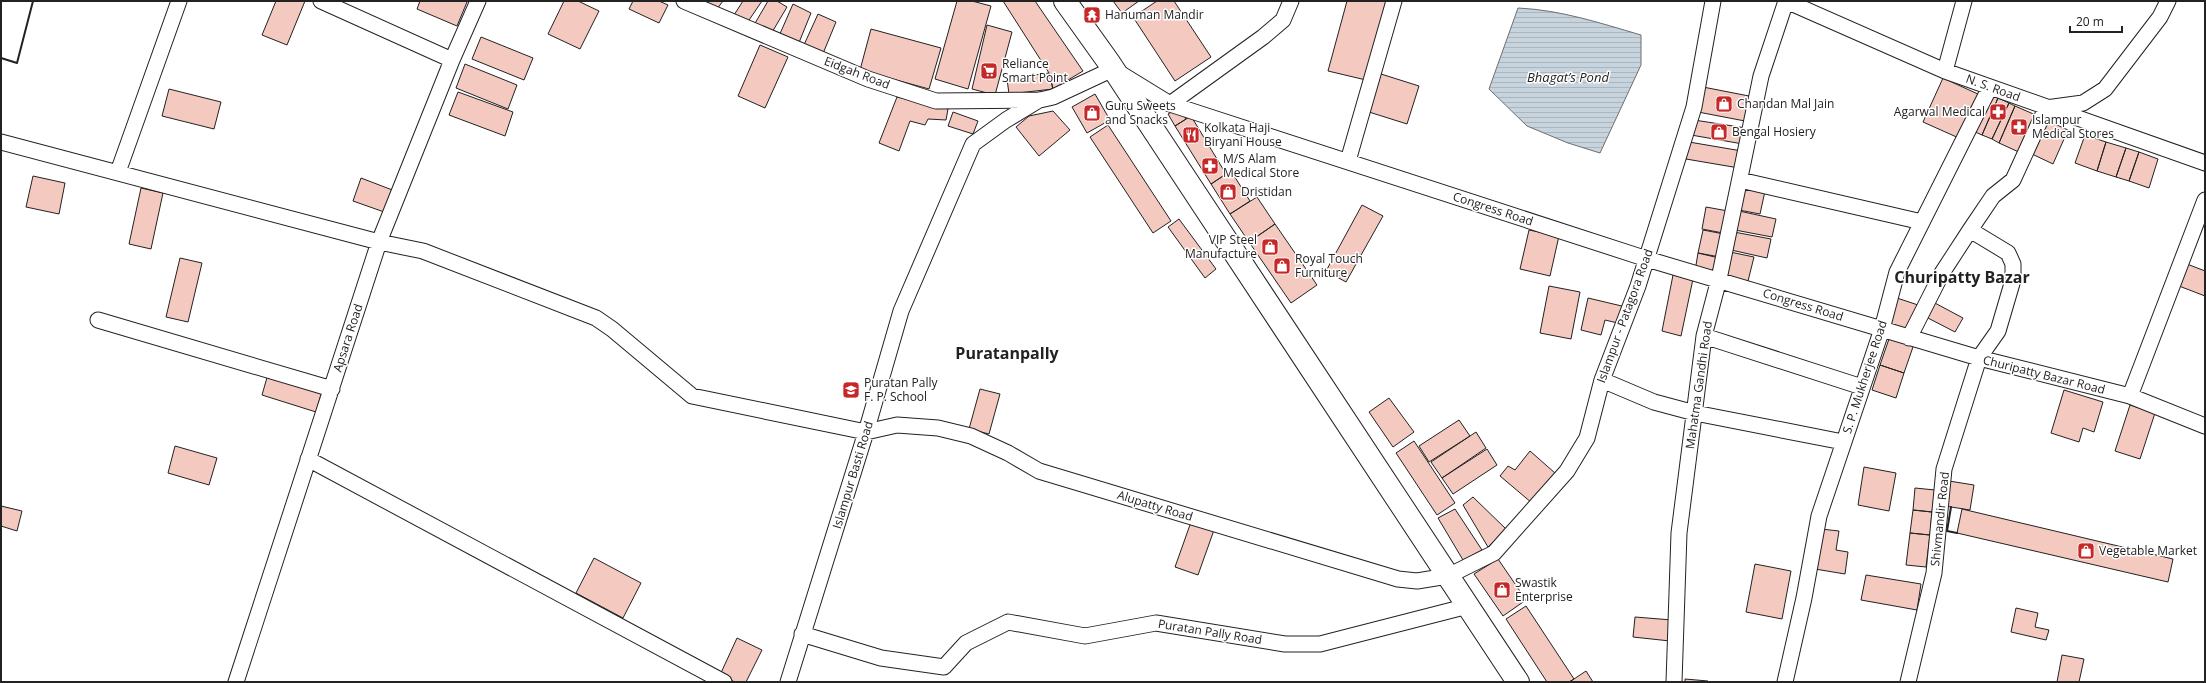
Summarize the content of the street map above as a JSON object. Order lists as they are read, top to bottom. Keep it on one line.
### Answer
{"streets":{"street":["Eidgah Road","N. S. Road","Congress Road","Islampur - Patagora Road","Apsara Road","Churipatty Bazar Road","S. P. Mukherjee Road","Mahatma Gandhi Road","Islampur Basti Road","Alupatty Road","Shivmandir Road","Puratan Pally Road"]},"crossings":[["Eidgah Road","Islampur Basti Road"],["N. S. Road","S. P. Mukherjee Road"],["N. S. Road","Mahatma Gandhi Road"],["Congress Road","Islampur - Patagora Road"],["Congress Road","Churipatty Bazar Road"],["Congress Road","S. P. Mukherjee Road"],["Congress Road","Mahatma Gandhi Road"],["Islampur - Patagora Road","Alupatty Road"],["Churipatty Bazar Road","S. P. Mukherjee Road"],["Churipatty Bazar Road","Shivmandir Road"],["Islampur Basti Road","Alupatty Road"],["Islampur Basti Road","Puratan Pally Road"]],"districts":["Churipatty Bazar","Puratanpally"],"water":["Bhagat’s Pond"],"places":{"temple":["Hanuman Mandir"],"supermarket":["Reliance Smart Point"],"shop":["Chandan Mal Jain","Guru Sweets and Snacks","Bengal Hosiery","Dristidan","VIP Steel Manufacture","Royal Touch Furniture","Vegetable Market","Swastik Enterprise"],"pharmacy":["Agarwal Medical","Islampur Medical Stores","M/S Alam Medical Store"],"restaurant":["Kolkata Haji Biryani House"],"school or university":["Puratan Pally F. P. School"]},"scale_bar":"20 m"}
